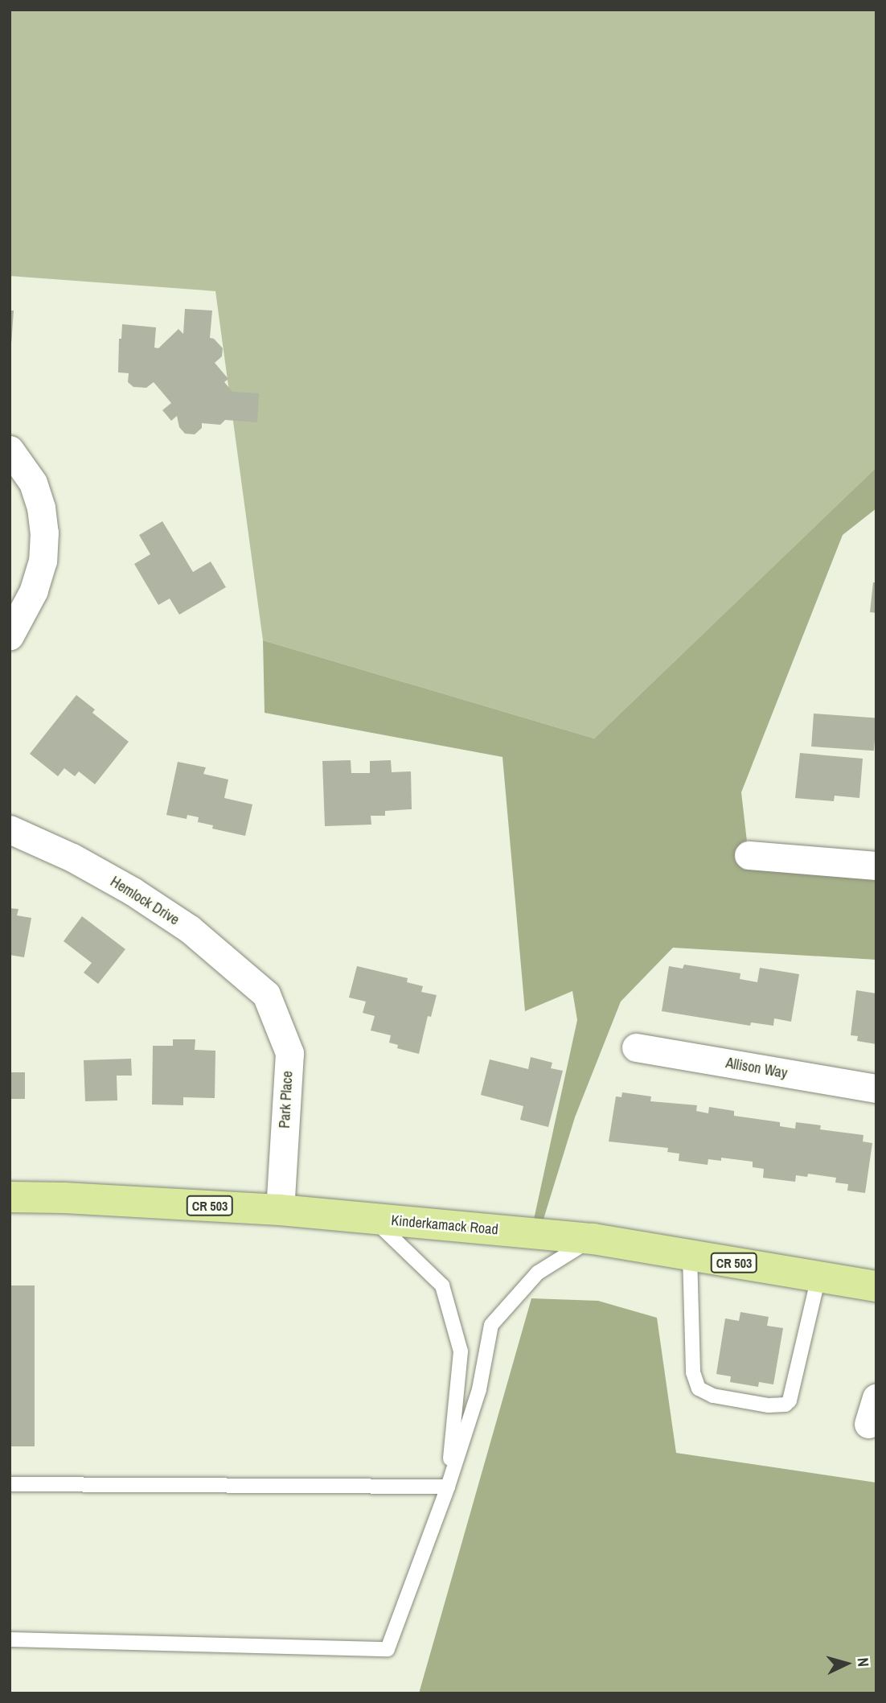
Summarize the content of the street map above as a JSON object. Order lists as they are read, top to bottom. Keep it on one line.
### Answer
{"streets":{"main road":["CR 503","Kinderkamack Road"],"street":["Hemlock Drive","Allison Way","Park Place"]},"crossings":[["Hemlock Drive","Park Place"],["Park Place","Kinderkamack Road"]],"north":"right"}
